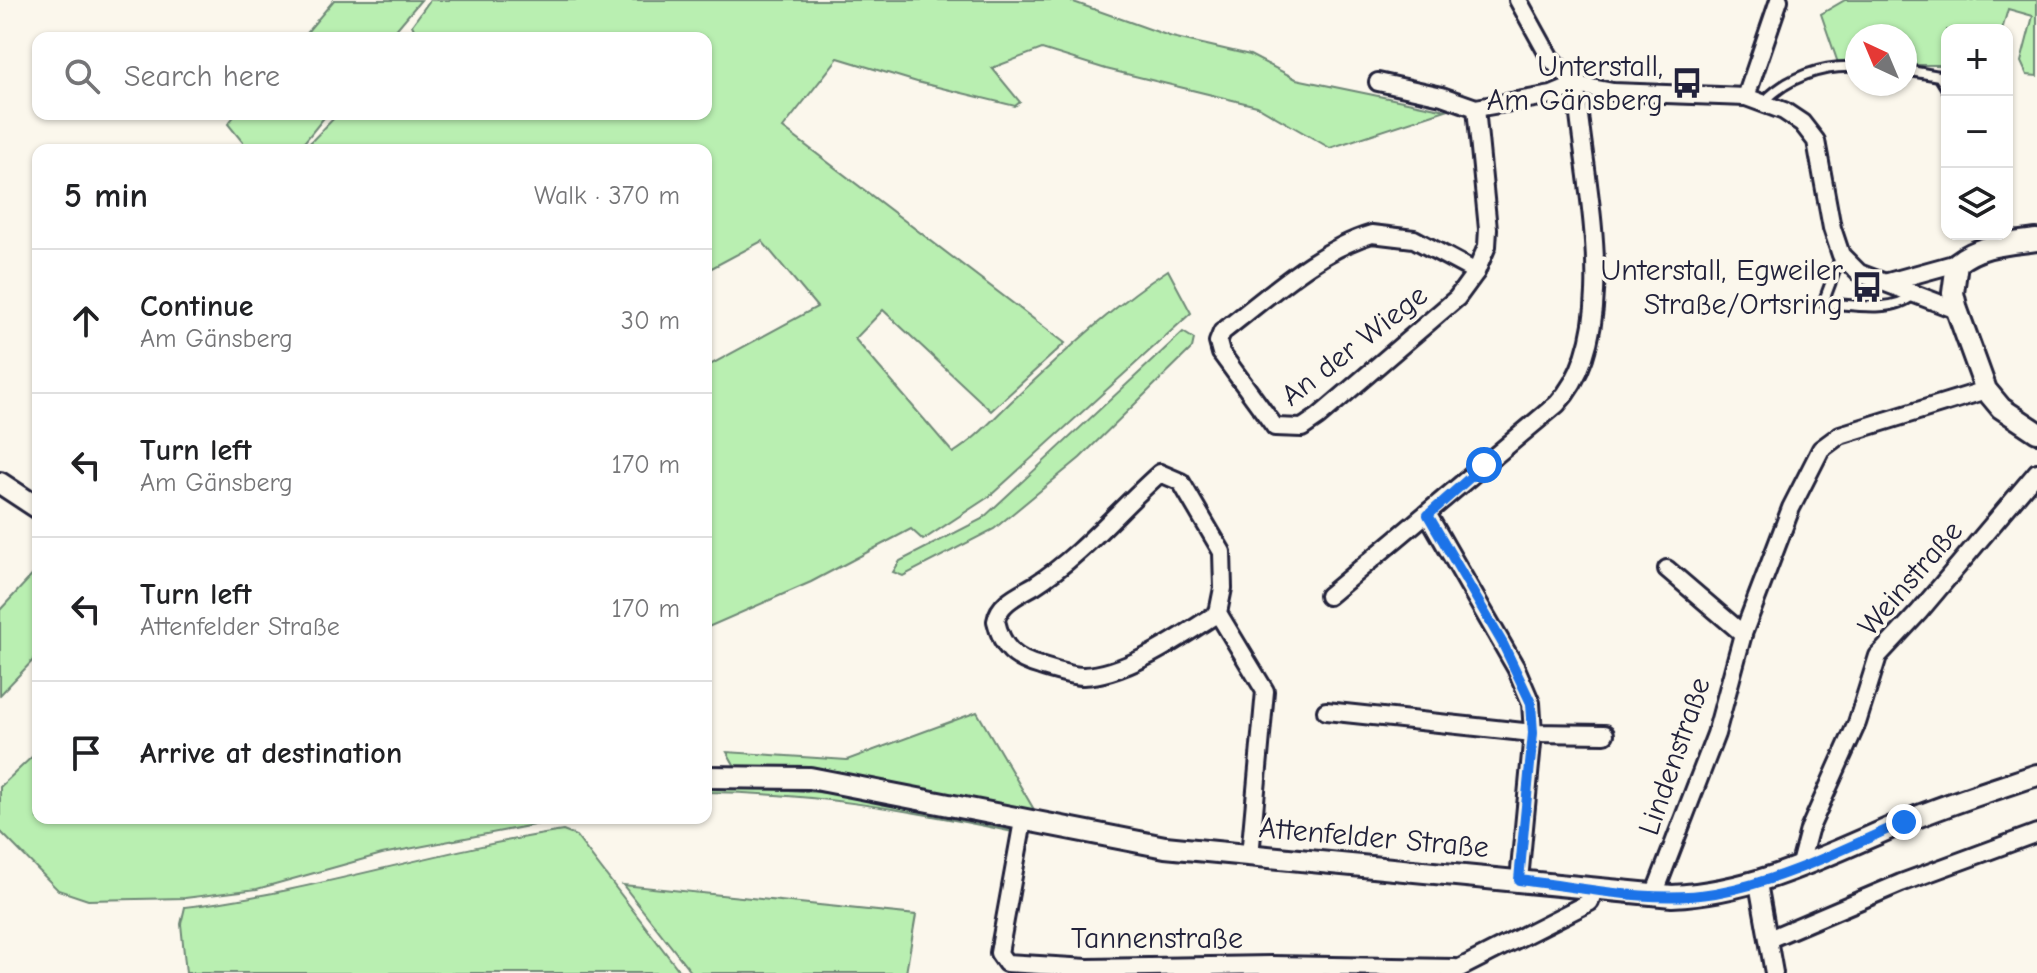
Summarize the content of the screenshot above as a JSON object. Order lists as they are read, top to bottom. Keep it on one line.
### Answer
{"streets":{"street":["An der Wiege","Weinstraße","Lindenstraße","Attenfelder Straße","Tannenstraße"]},"crossings":[["Weinstraße","Attenfelder Straße"],["Lindenstraße","Attenfelder Straße"],["Attenfelder Straße","Tannenstraße"]],"places":{"bus stop":["Unterstall, Am Gänsberg","Unterstall, Egweiler Straße/Ortsring"]},"north":"top left","page":{"map_buttons":["+","−"],"search":"Search here","heading":["5 min","Walk · 370 m"],"list":[["Continue","Am Gänsberg","30 m"],["Turn left","Am Gänsberg","170 m"],["Turn left","Attenfelder Straße","170 m"],"Arrive at destination"]}}
